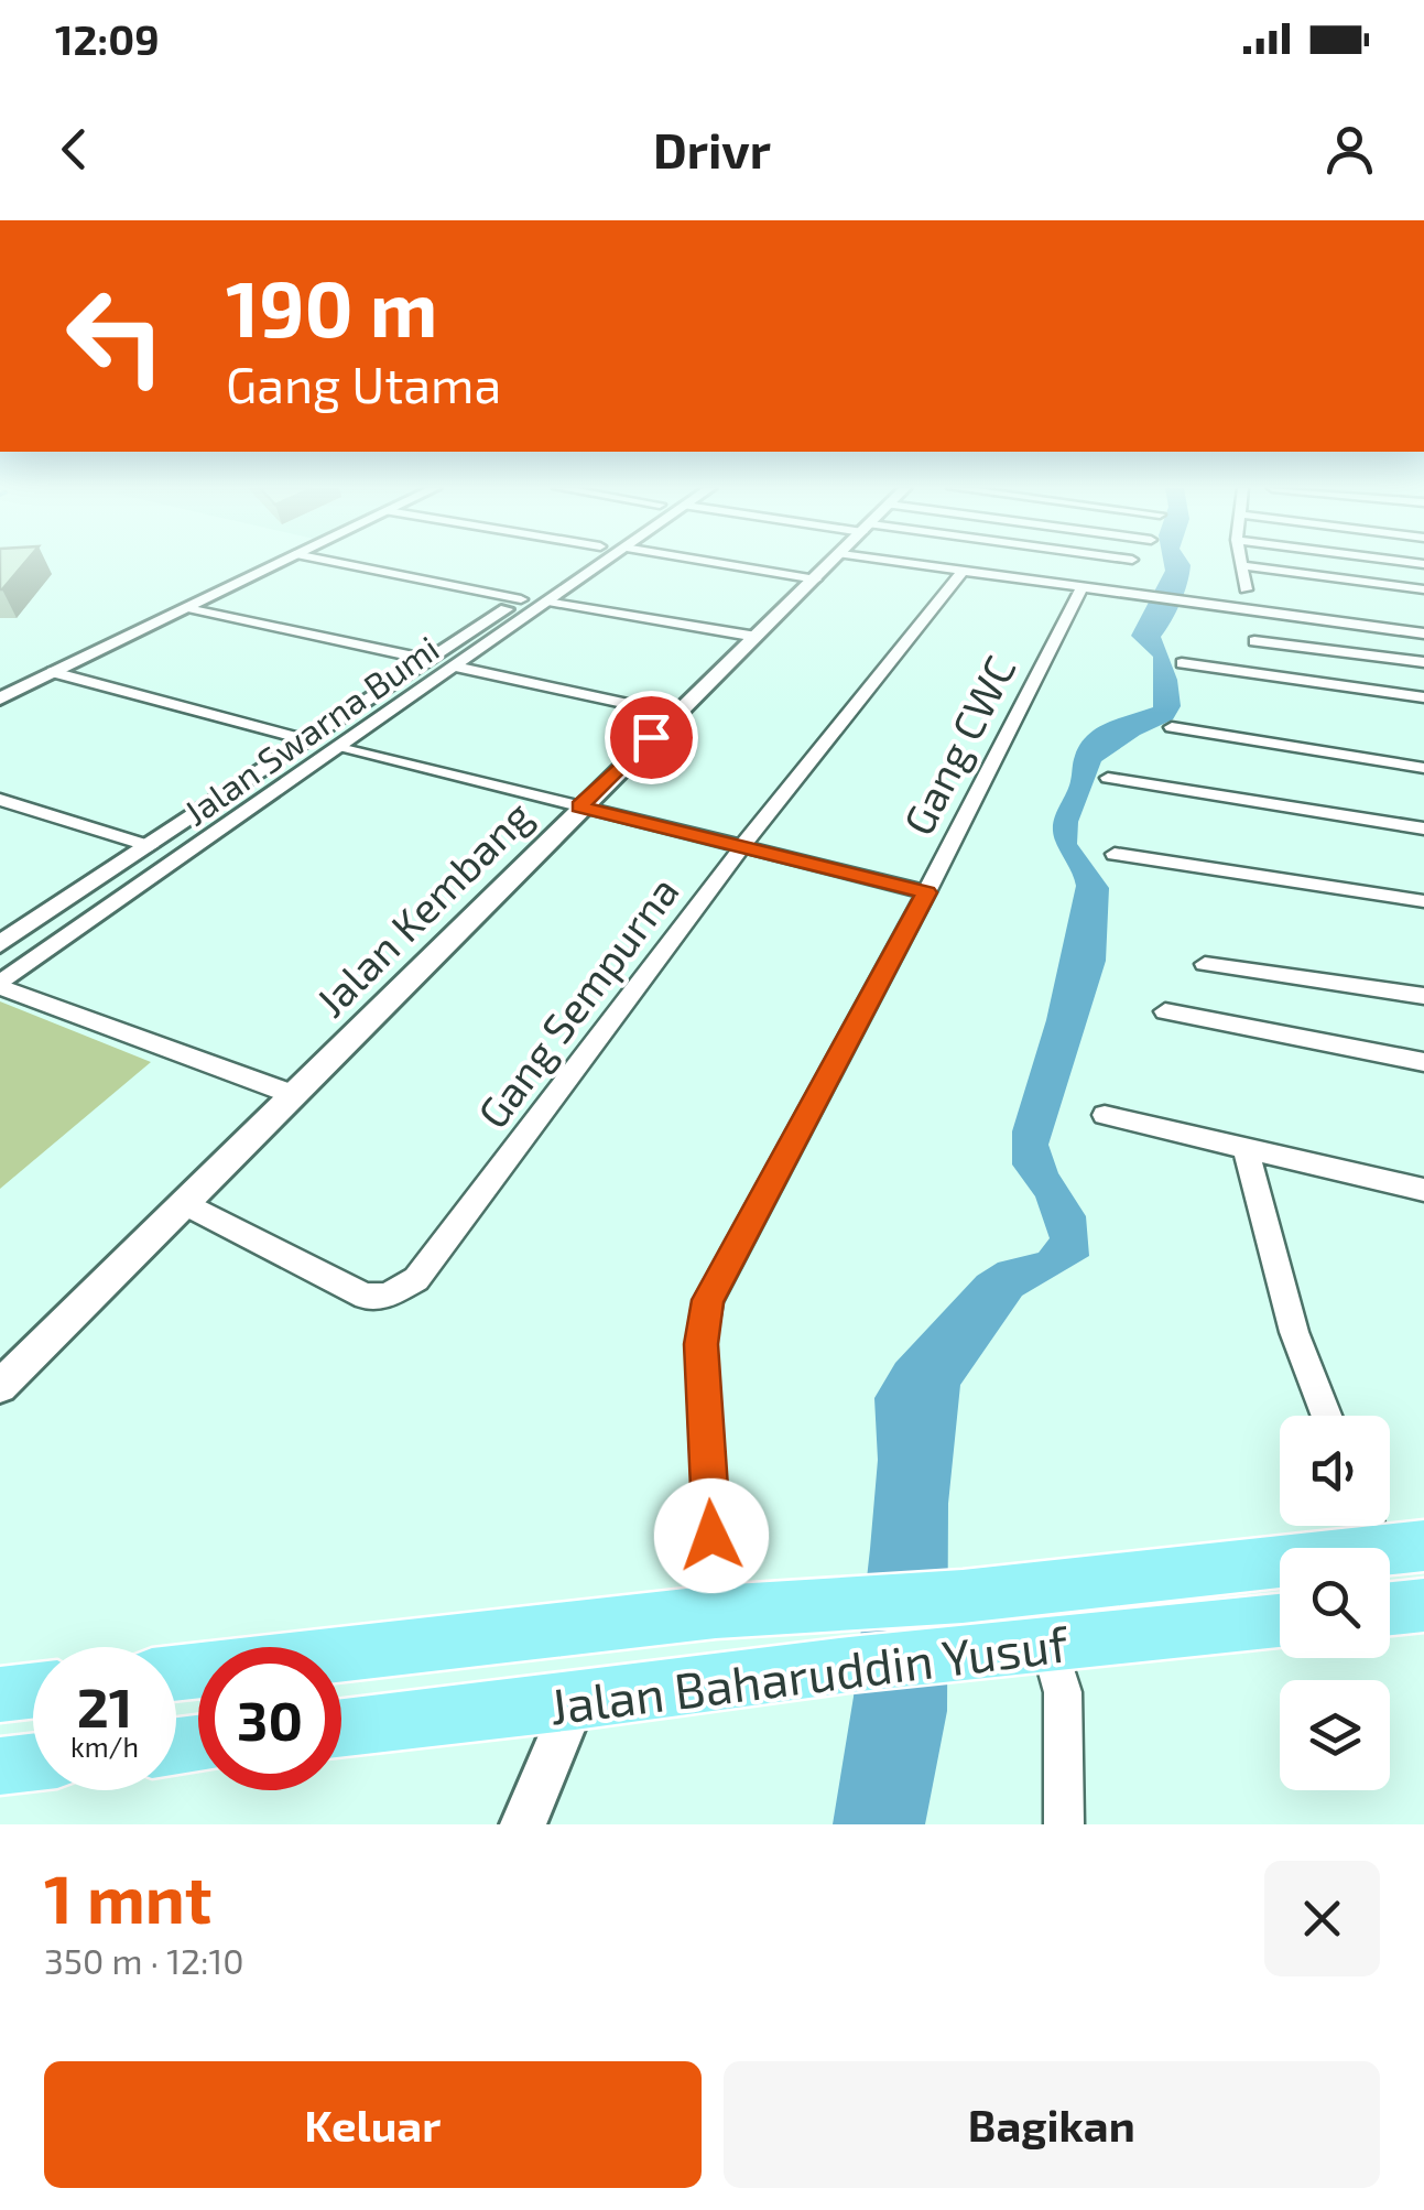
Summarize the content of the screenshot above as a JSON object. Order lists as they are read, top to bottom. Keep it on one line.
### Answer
{"streets":{"main road":["Jalan Baharuddin Yusuf"],"street":["Jalan Swarna Bumi","Gang CWC","Jalan Kembang","Gang Sempurna"]},"crossings":[["Gang CWC","Jalan Baharuddin Yusuf"],["Jalan Kembang","Gang Sempurna"]],"page":{"status":"12:09","header":"Drivr","turn":["190 m","Gang Utama"],"speed":"21 km/h","limit":"30","heading":["1 mnt","350 m · 12:10"],"buttons":["Keluar","Bagikan"]}}
